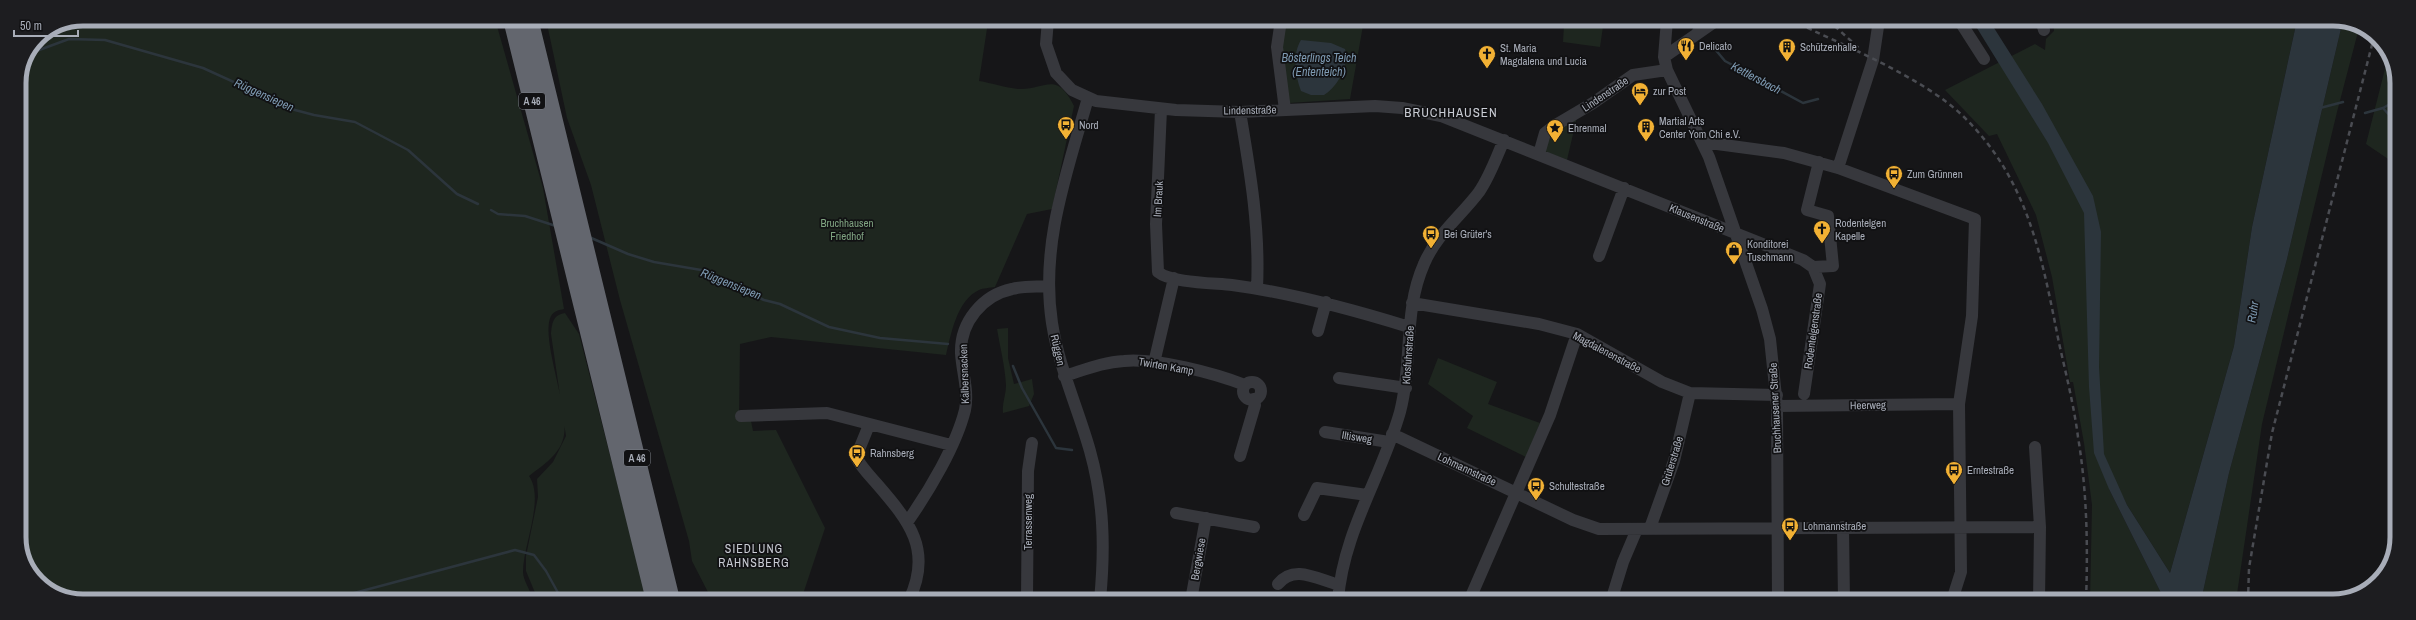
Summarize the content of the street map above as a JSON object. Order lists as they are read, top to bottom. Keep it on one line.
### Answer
{"streets":{"highway":["A 46"],"street":["Lindenstraße","Im Brauk","Klausenstraße","Rodentelgenstraße","Rüggen","Magdalenenstraße","Klosfuhrstraße","Twirten Kamp","Kalbersnacken","Heerweg","Bruchhausener Straße","Iltisweg","Grüterstraße","Lohmannstraße","Terrassenweg","Bergwiese"]},"crossings":[["Lindenstraße","Im Brauk"],["Lindenstraße","Klausenstraße"],["Lindenstraße","Rüggen"],["Lindenstraße","Klosfuhrstraße"],["Lindenstraße","Bruchhausener Straße"],["Im Brauk","Klosfuhrstraße"],["Klausenstraße","Rodentelgenstraße"],["Klausenstraße","Klosfuhrstraße"],["Klausenstraße","Bruchhausener Straße"],["Rüggen","Twirten Kamp"],["Rüggen","Kalbersnacken"],["Magdalenenstraße","Klosfuhrstraße"],["Magdalenenstraße","Heerweg"],["Magdalenenstraße","Bruchhausener Straße"],["Magdalenenstraße","Grüterstraße"],["Klosfuhrstraße","Iltisweg"],["Klosfuhrstraße","Lohmannstraße"],["Heerweg","Bruchhausener Straße"],["Bruchhausener Straße","Lohmannstraße"],["Iltisweg","Lohmannstraße"],["Grüterstraße","Lohmannstraße"]],"districts":["BRUCHHAUSEN","SIEDLUNG RAHNSBERG"],"water":["Bösterlings Teich (Ententeich)","Kettlersbach","Rüggensiepen","Ruhr"],"parks":["Bruchhausen Friedhof"],"places":{"restaurant":["Delicato"],"building":["Schützenhalle","Martial Arts Center Yom Chi e.V."],"church":["St. Maria Magdalena und Lucia","Rodentelgen Kapelle"],"hotel":["zur Post"],"bus stop":["Nord","Zum Grünnen","Bei Grüter's","Rahnsberg","Erntestraße","Schultestraße","Lohmannstraße"],"place":["Ehrenmal"],"shop":["Konditorei Tuschmann"]},"scale_bar":"50 m"}
